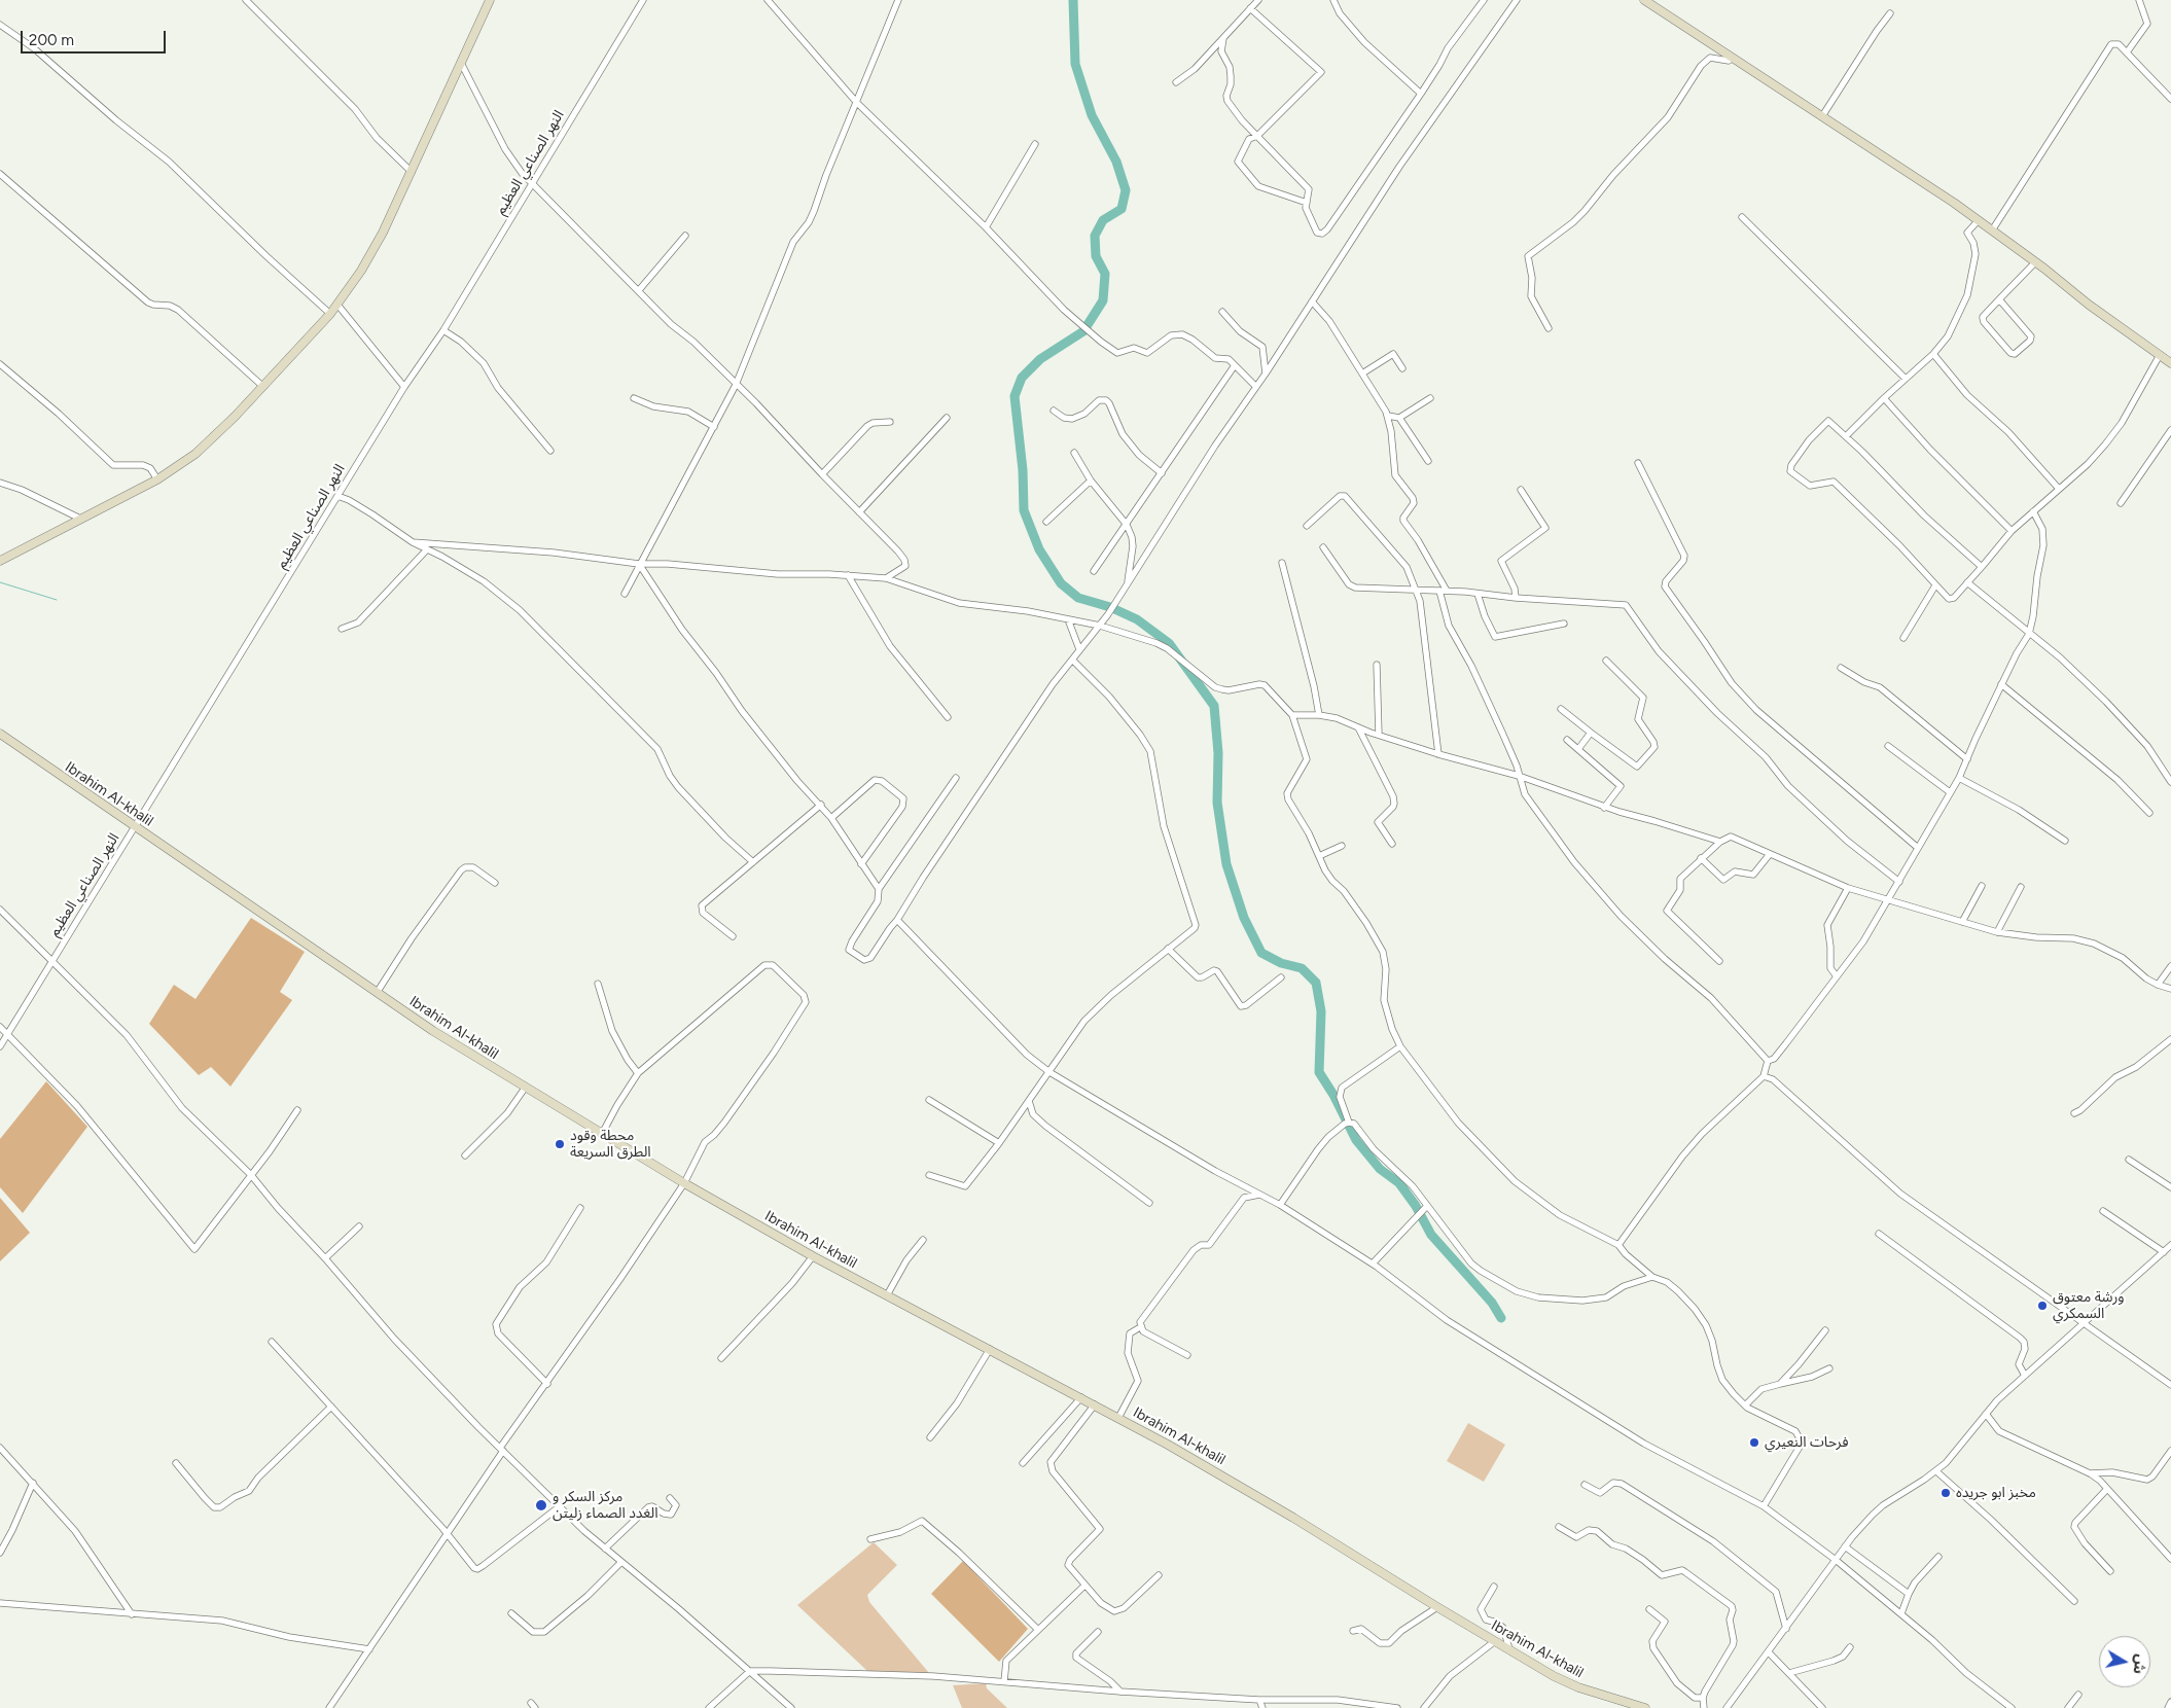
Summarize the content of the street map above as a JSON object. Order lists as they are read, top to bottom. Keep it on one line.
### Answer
{"streets":{"street":["النهر الصناعي العظيم","Ibrahim Al-khalil"]},"crossings":[["النهر الصناعي العظيم","Ibrahim Al-khalil"]],"places":["محطة وقود الطرق السريعة","ورشة معتوق السمكري","فرحات النعيري","مخبز ابو جريده","مركز السكر و الغدد الصماء زليتن"],"scale_bar":"200 m","north":"right"}
